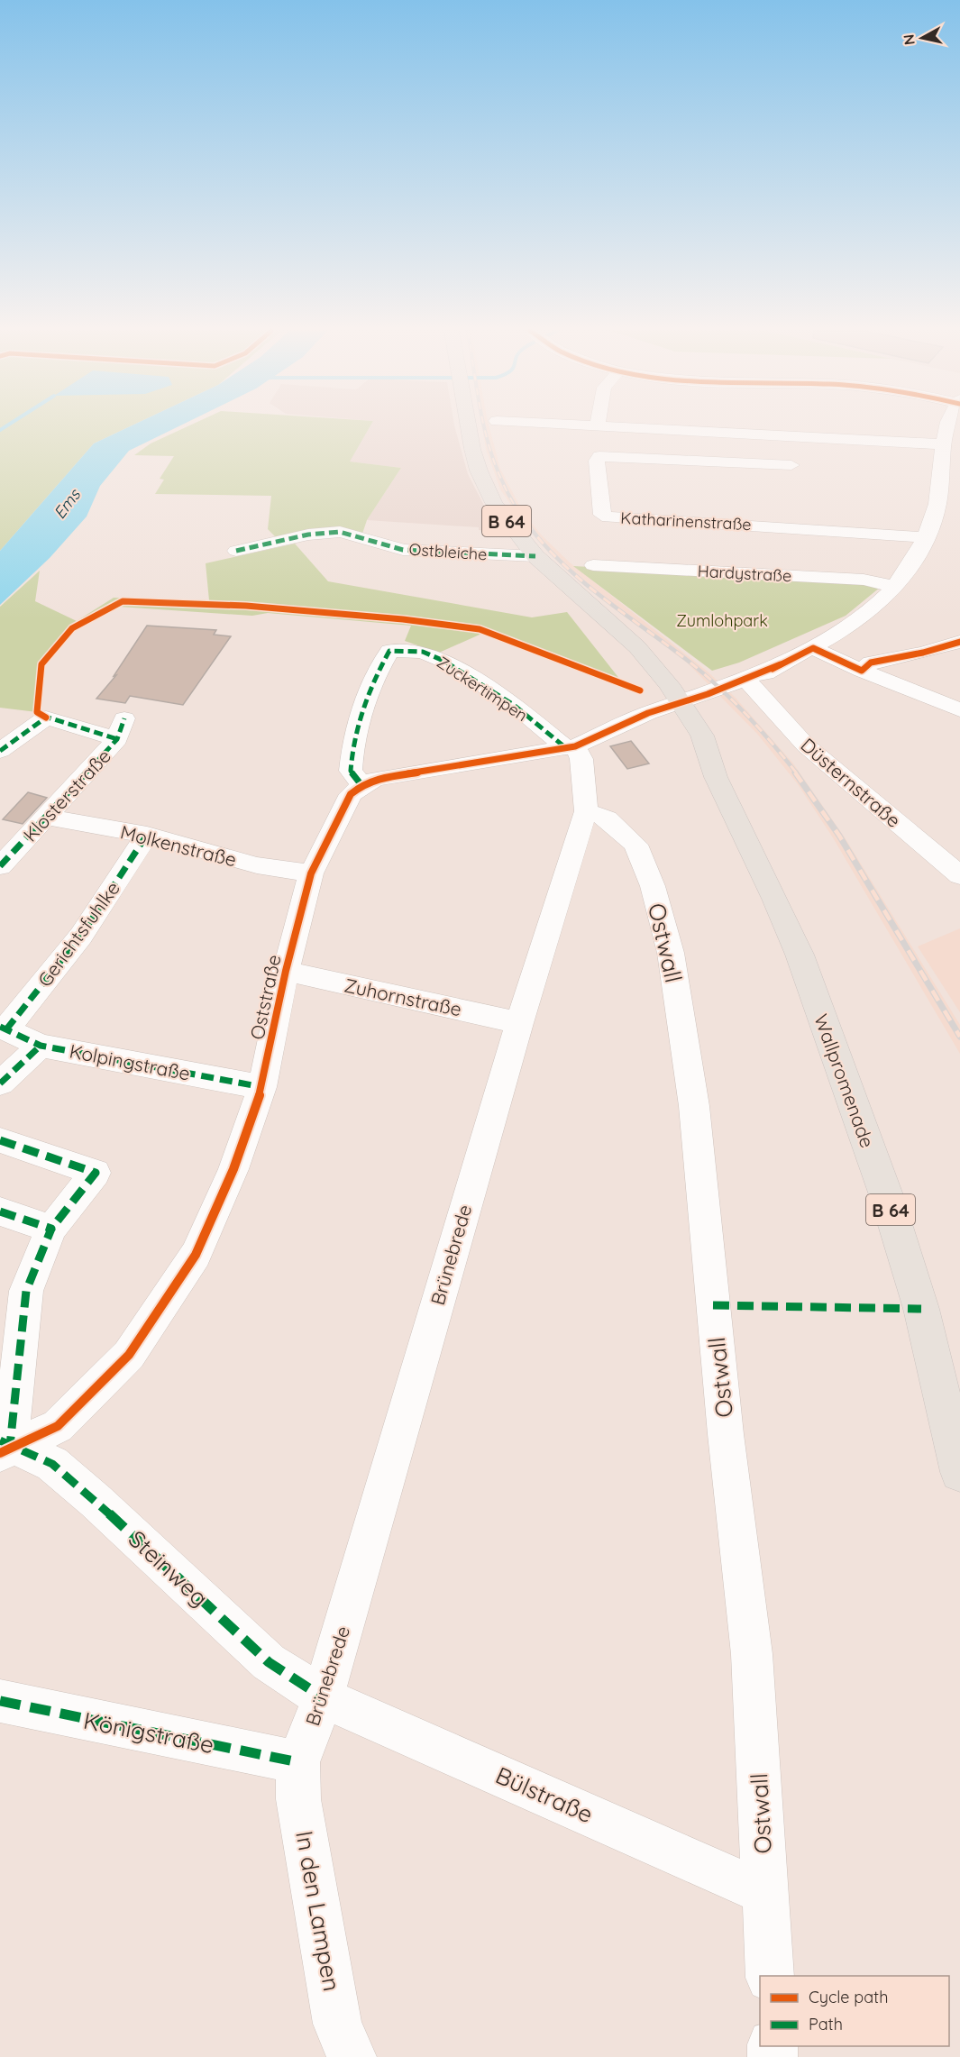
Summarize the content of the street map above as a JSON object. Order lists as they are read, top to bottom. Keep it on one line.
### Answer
{"streets":{"main road":["B 64","Wallpromenade"],"street":["Katharinenstraße","Ostbleiche","Hardystraße","Zuckertimpen","Düsternstraße","Klosterstraße","Molkenstraße","Gerichtsfuhlke","Ostwall","Oststraße","Zuhornstraße","Kolpingstraße","Brünebrede","Steinweg","Königstraße","Bülstraße","In den Lampen"]},"crossings":[["B 64","Ostbleiche"],["B 64","Wallpromenade"],["Zuckertimpen","Oststraße"],["Zuckertimpen","Brünebrede"],["Klosterstraße","Molkenstraße"],["Molkenstraße","Gerichtsfuhlke"],["Molkenstraße","Oststraße"],["Gerichtsfuhlke","Kolpingstraße"],["Ostwall","Brünebrede"],["Ostwall","Bülstraße"],["Oststraße","Zuhornstraße"],["Oststraße","Kolpingstraße"],["Oststraße","Steinweg"],["Zuhornstraße","Brünebrede"],["Brünebrede","Steinweg"],["Brünebrede","Königstraße"],["Brünebrede","Bülstraße"],["Brünebrede","In den Lampen"],["Steinweg","Bülstraße"],["Königstraße","In den Lampen"]],"water":["Ems"],"parks":["Zumlohpark"],"legend":["Cycle path","Path"],"north":"left"}
